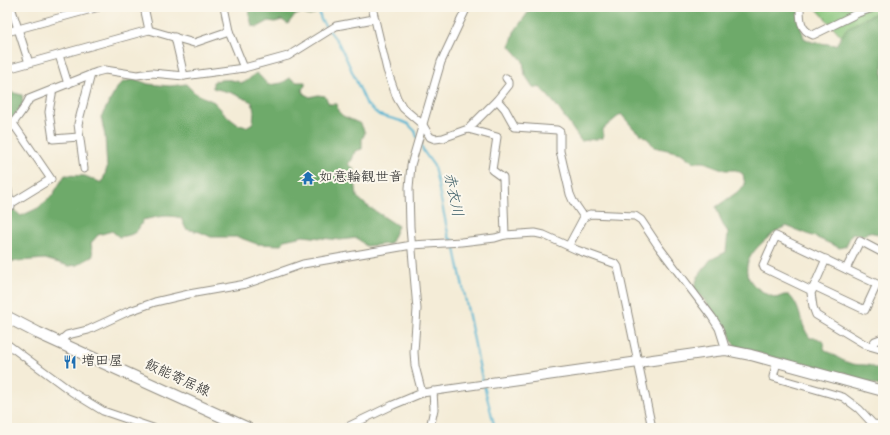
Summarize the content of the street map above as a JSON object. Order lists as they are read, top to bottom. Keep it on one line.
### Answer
{"streets":{"main road":["飯能寄居線"]},"water":["赤衣川"],"places":{"temple":["如意輪観世音"],"restaurant":["増田屋"]}}
